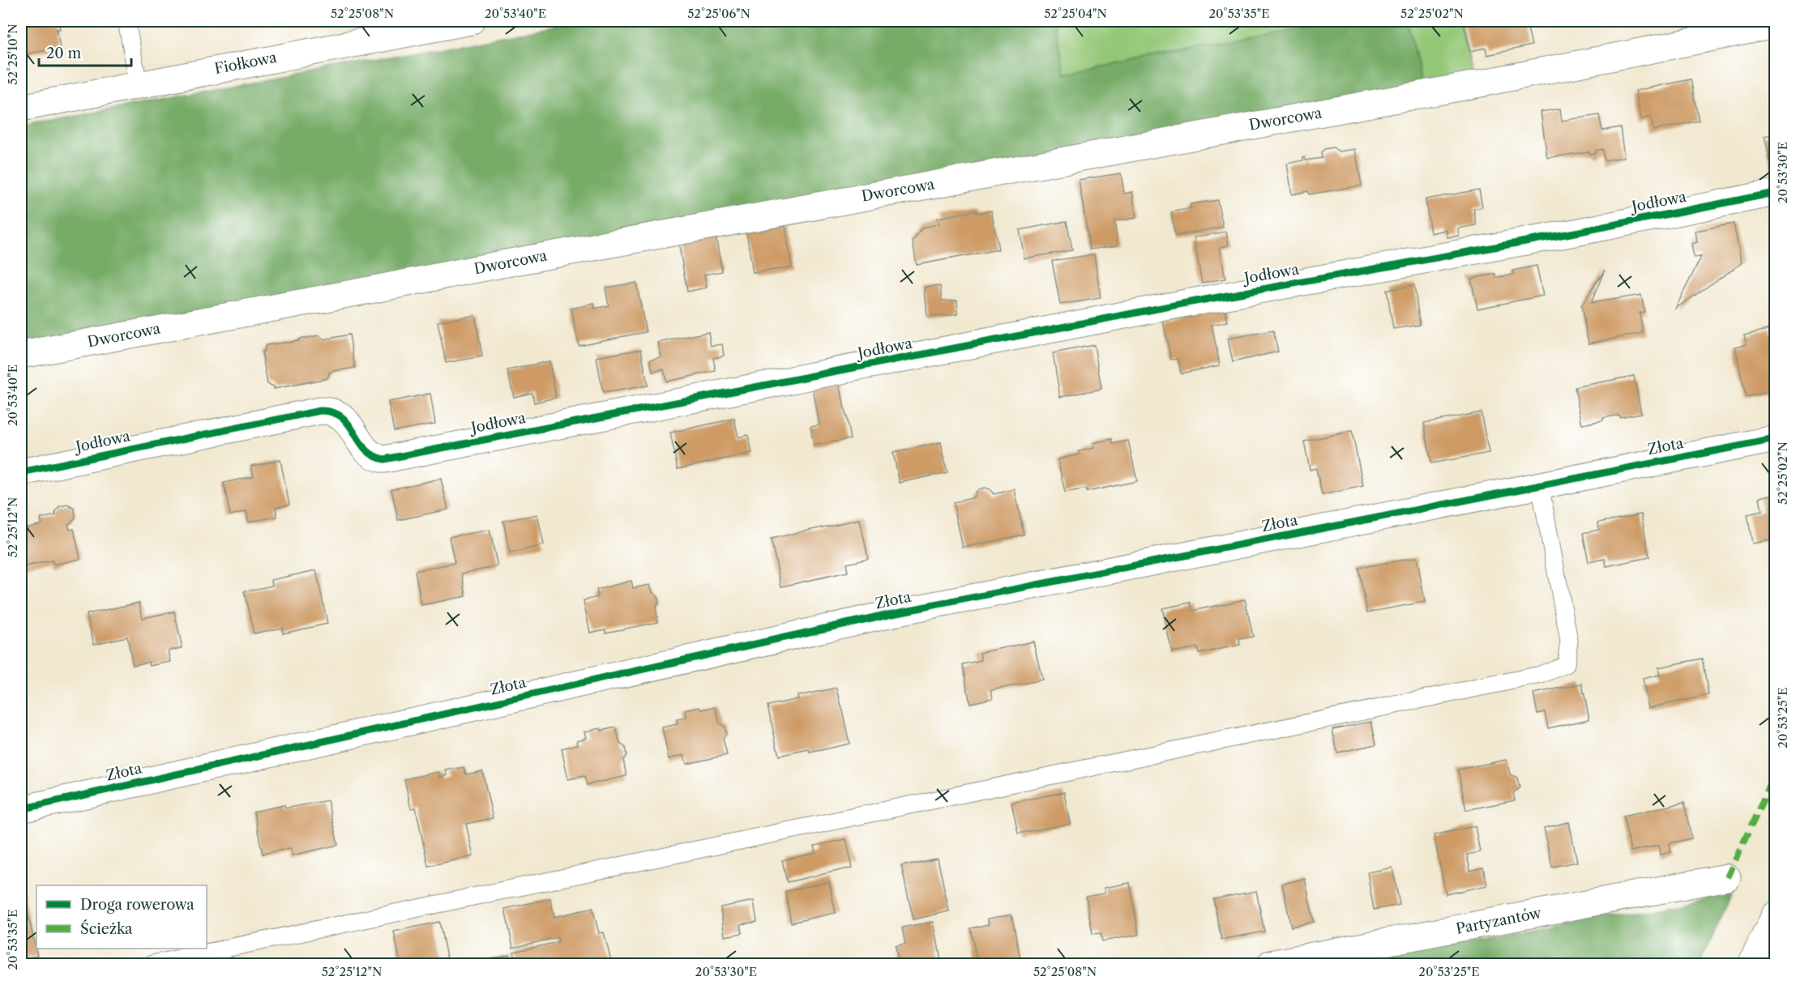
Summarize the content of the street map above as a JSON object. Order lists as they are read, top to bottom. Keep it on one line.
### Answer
{"streets":{"street":["Fiołkowa","Dworcowa","Jodłowa","Złota","Partyzantów"]},"legend":["Droga rowerowa","Ścieżka"],"scale_bar":"20 m","coordinates":["52°25'08\"N","20°53'40\"E","52°25'06\"N","52°25'04\"N","20°53'35\"E","52°25'02\"N","52°25'10\"N","20°53'30\"E","52°25'12\"N","20°53'25\"E"]}
